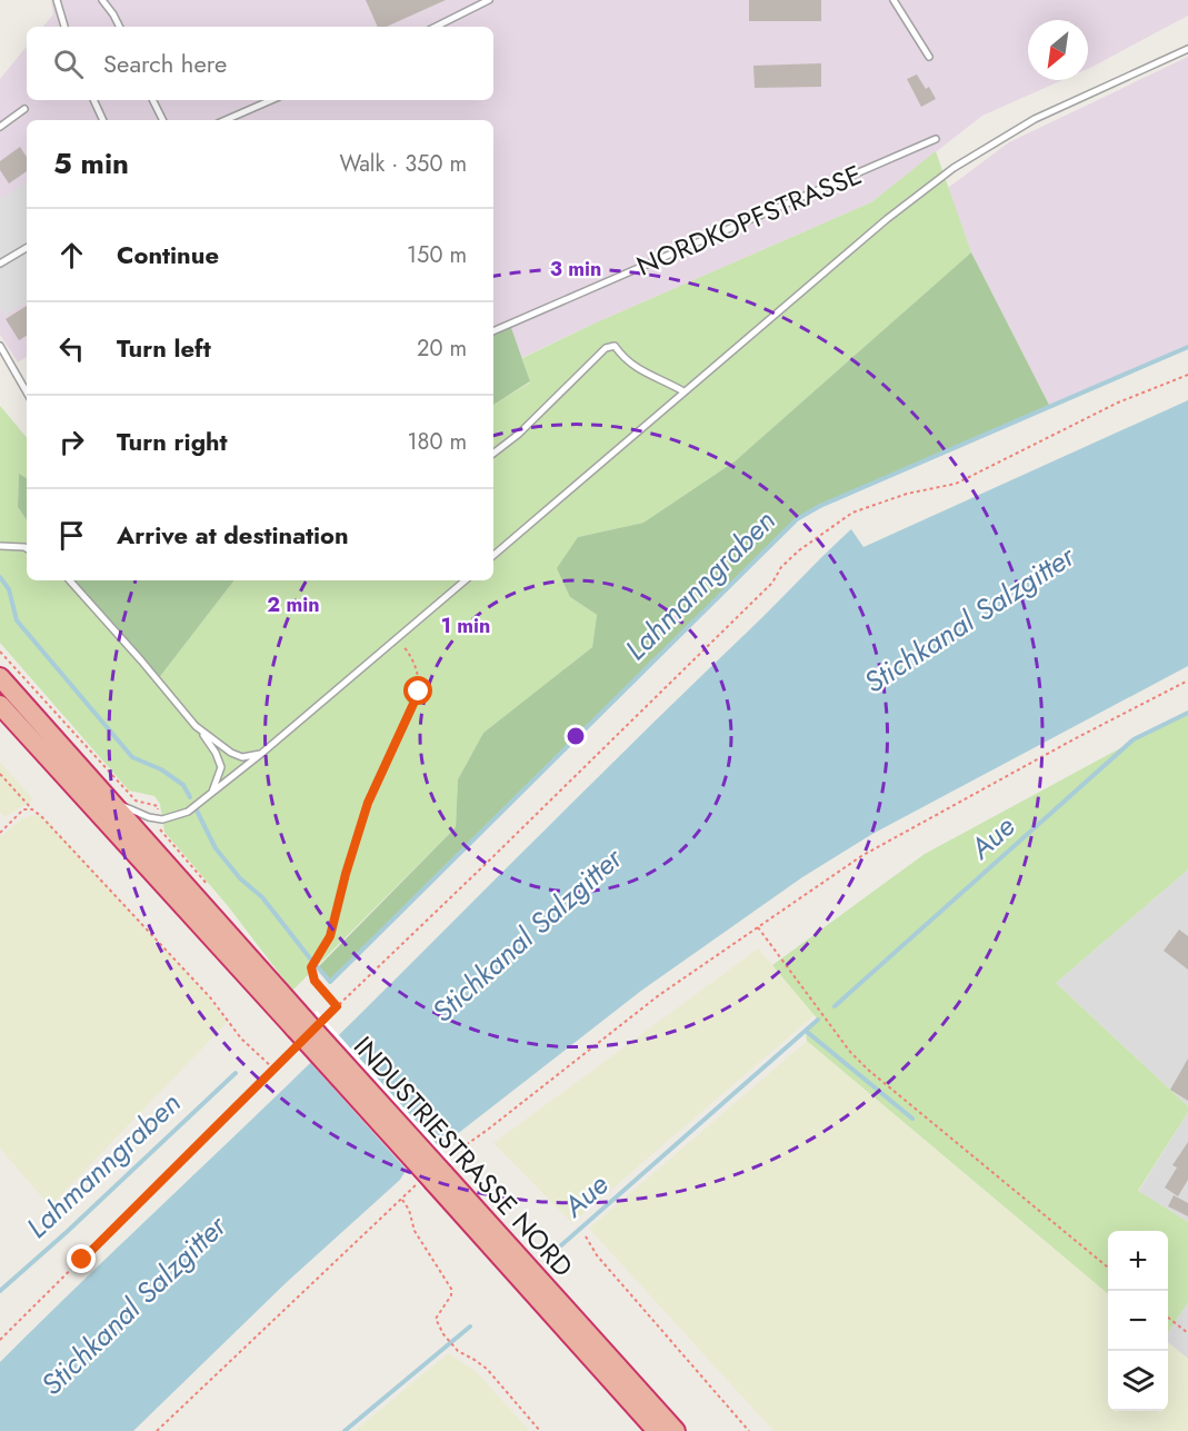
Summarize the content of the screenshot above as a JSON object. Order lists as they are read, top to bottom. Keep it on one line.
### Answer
{"streets":{"highway":["INDUSTRIESTRASSE NORD"],"lane":["NORDKOPFSTRASSE"]},"water":["Lahmanngraben","Stichkanal Salzgitter","Aue"],"north":"bottom left","page":{"search":"Search here","heading":["5 min","Walk · 350 m"],"list":[["Continue","150 m"],["Turn left","20 m"],["Turn right","180 m"],"Arrive at destination"],"map_buttons":["+","−"]},"rings":["3 min","2 min","1 min"]}
